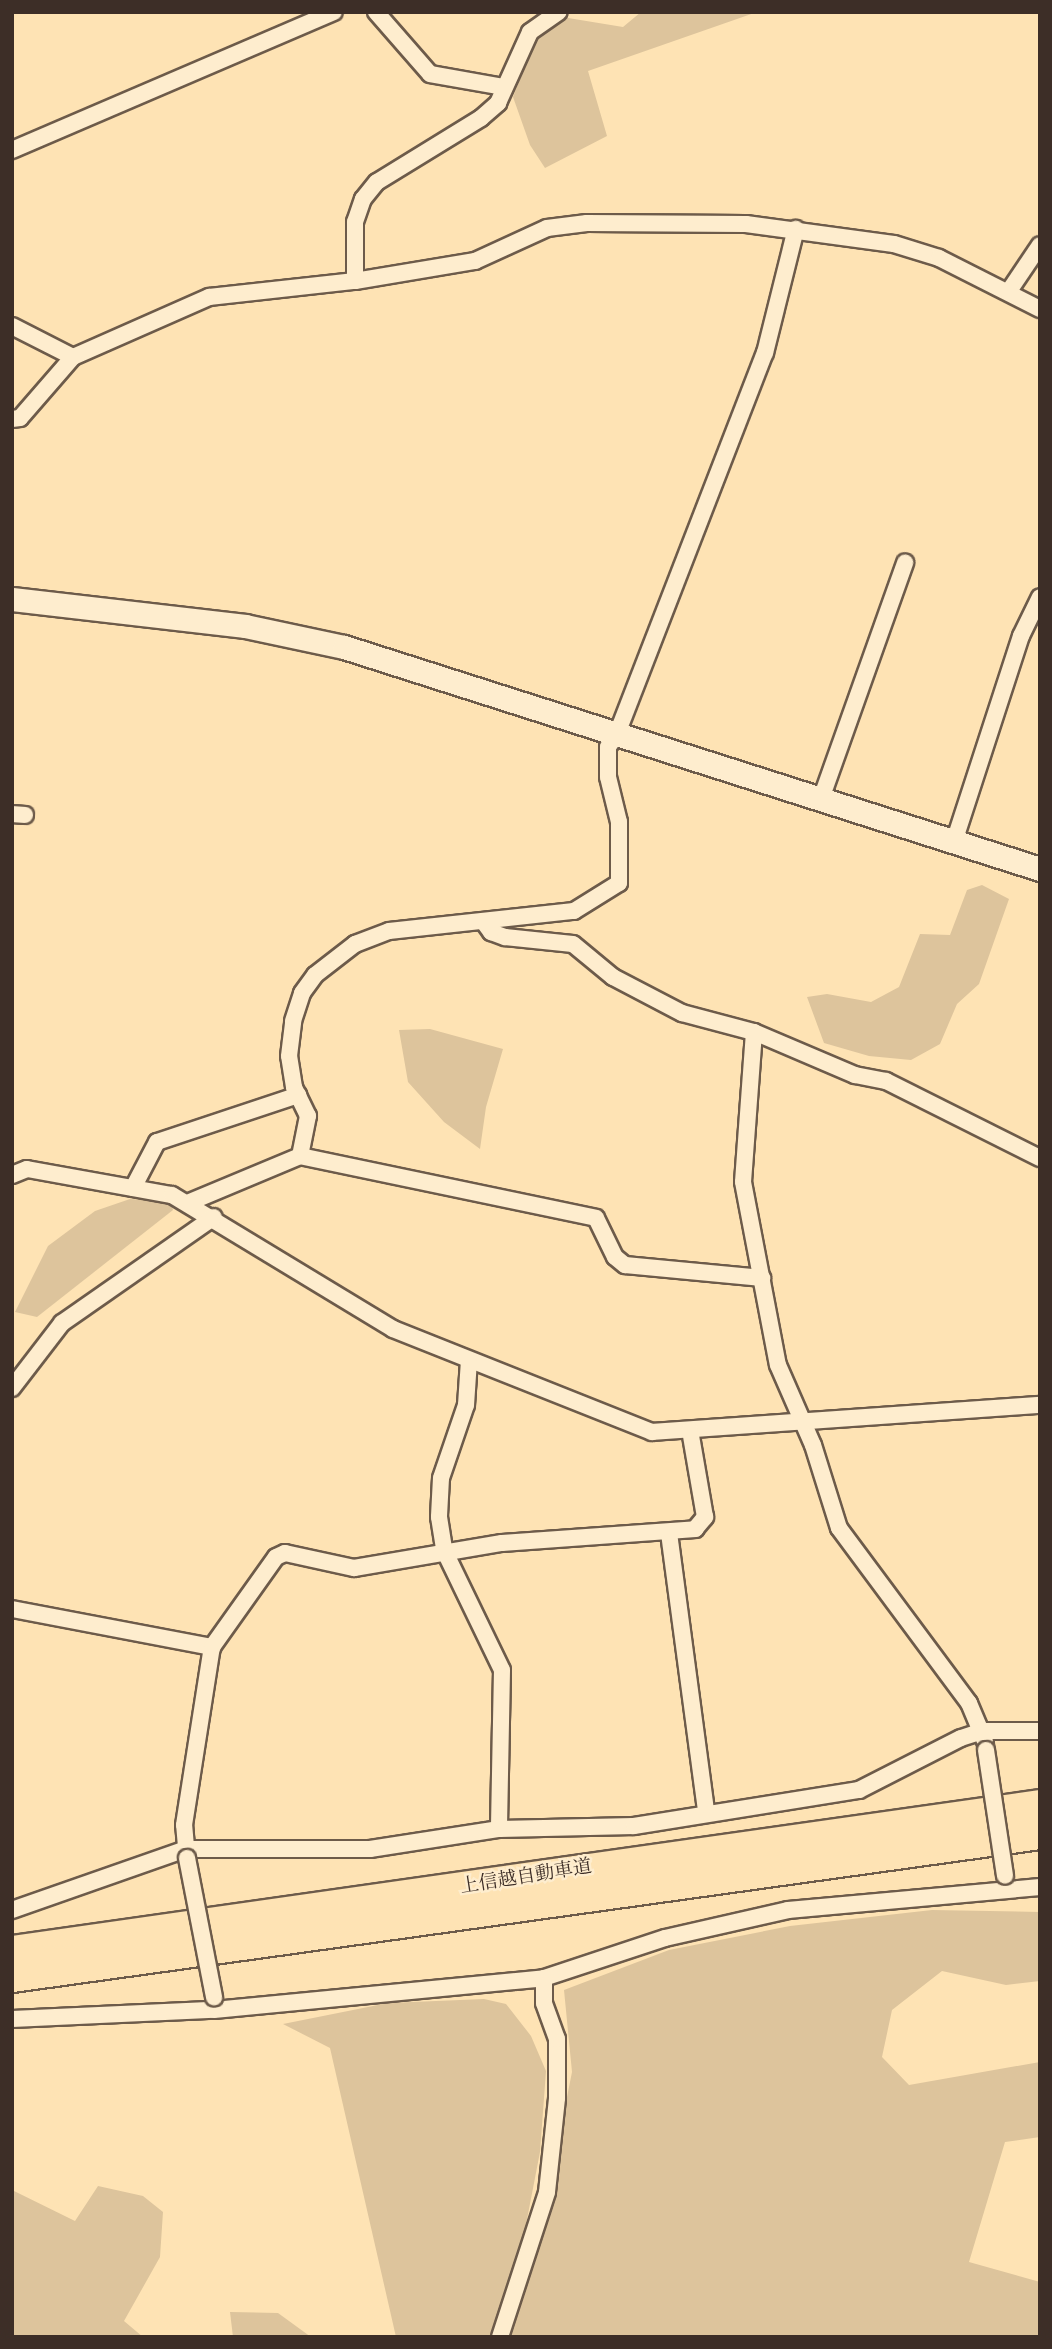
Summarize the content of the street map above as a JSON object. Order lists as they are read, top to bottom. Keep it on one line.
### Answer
{"streets":{"highway":["上信越自動車道"]}}
